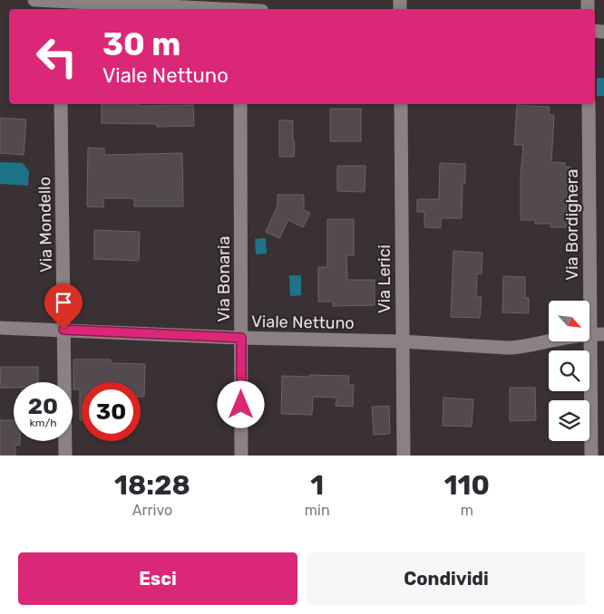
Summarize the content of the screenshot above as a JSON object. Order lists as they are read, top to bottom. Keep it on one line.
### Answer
{"streets":{"street":["Via Mondello","Via Bordighera","Via Bonaria","Via Lerici","Viale Nettuno"]},"crossings":[["Via Mondello","Viale Nettuno"],["Via Bordighera","Viale Nettuno"],["Via Bonaria","Viale Nettuno"],["Via Lerici","Viale Nettuno"]],"north":"bottom right","page":{"turn":["30 m","Viale Nettuno"],"speed":"20 km/h","limit":"30","eta":["18:28","Arrivo","1","min","110","m"],"buttons":["Esci","Condividi"]}}
